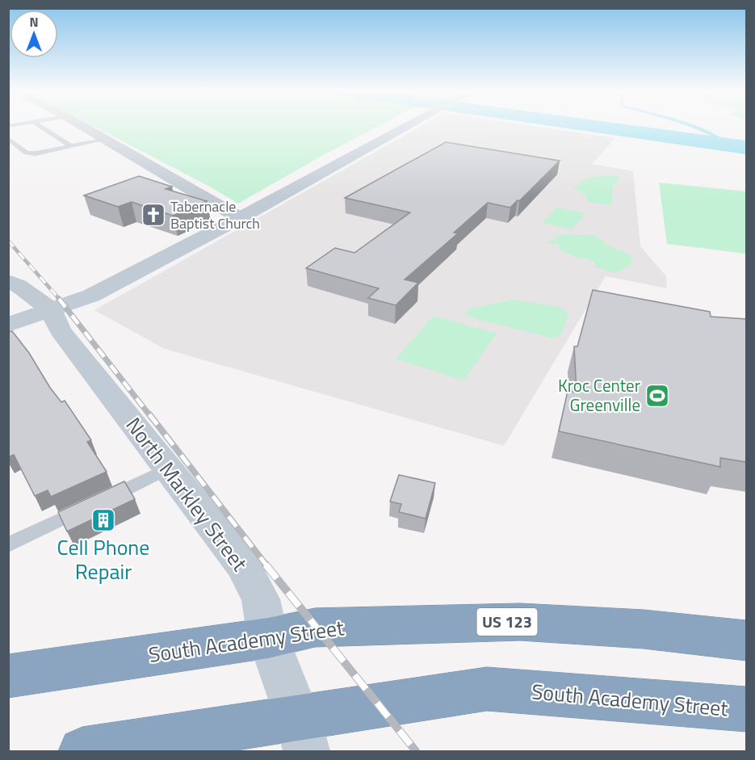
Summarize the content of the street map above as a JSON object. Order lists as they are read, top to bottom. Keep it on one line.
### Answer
{"streets":{"highway":["US 123","South Academy Street"],"street":["North Markley Street"]},"crossings":[["North Markley Street","South Academy Street"]],"places":{"church":["Tabernacle Baptist Church"],"sports":["Kroc Center Greenville"],"building":["Cell Phone Repair"]},"north":"top"}
